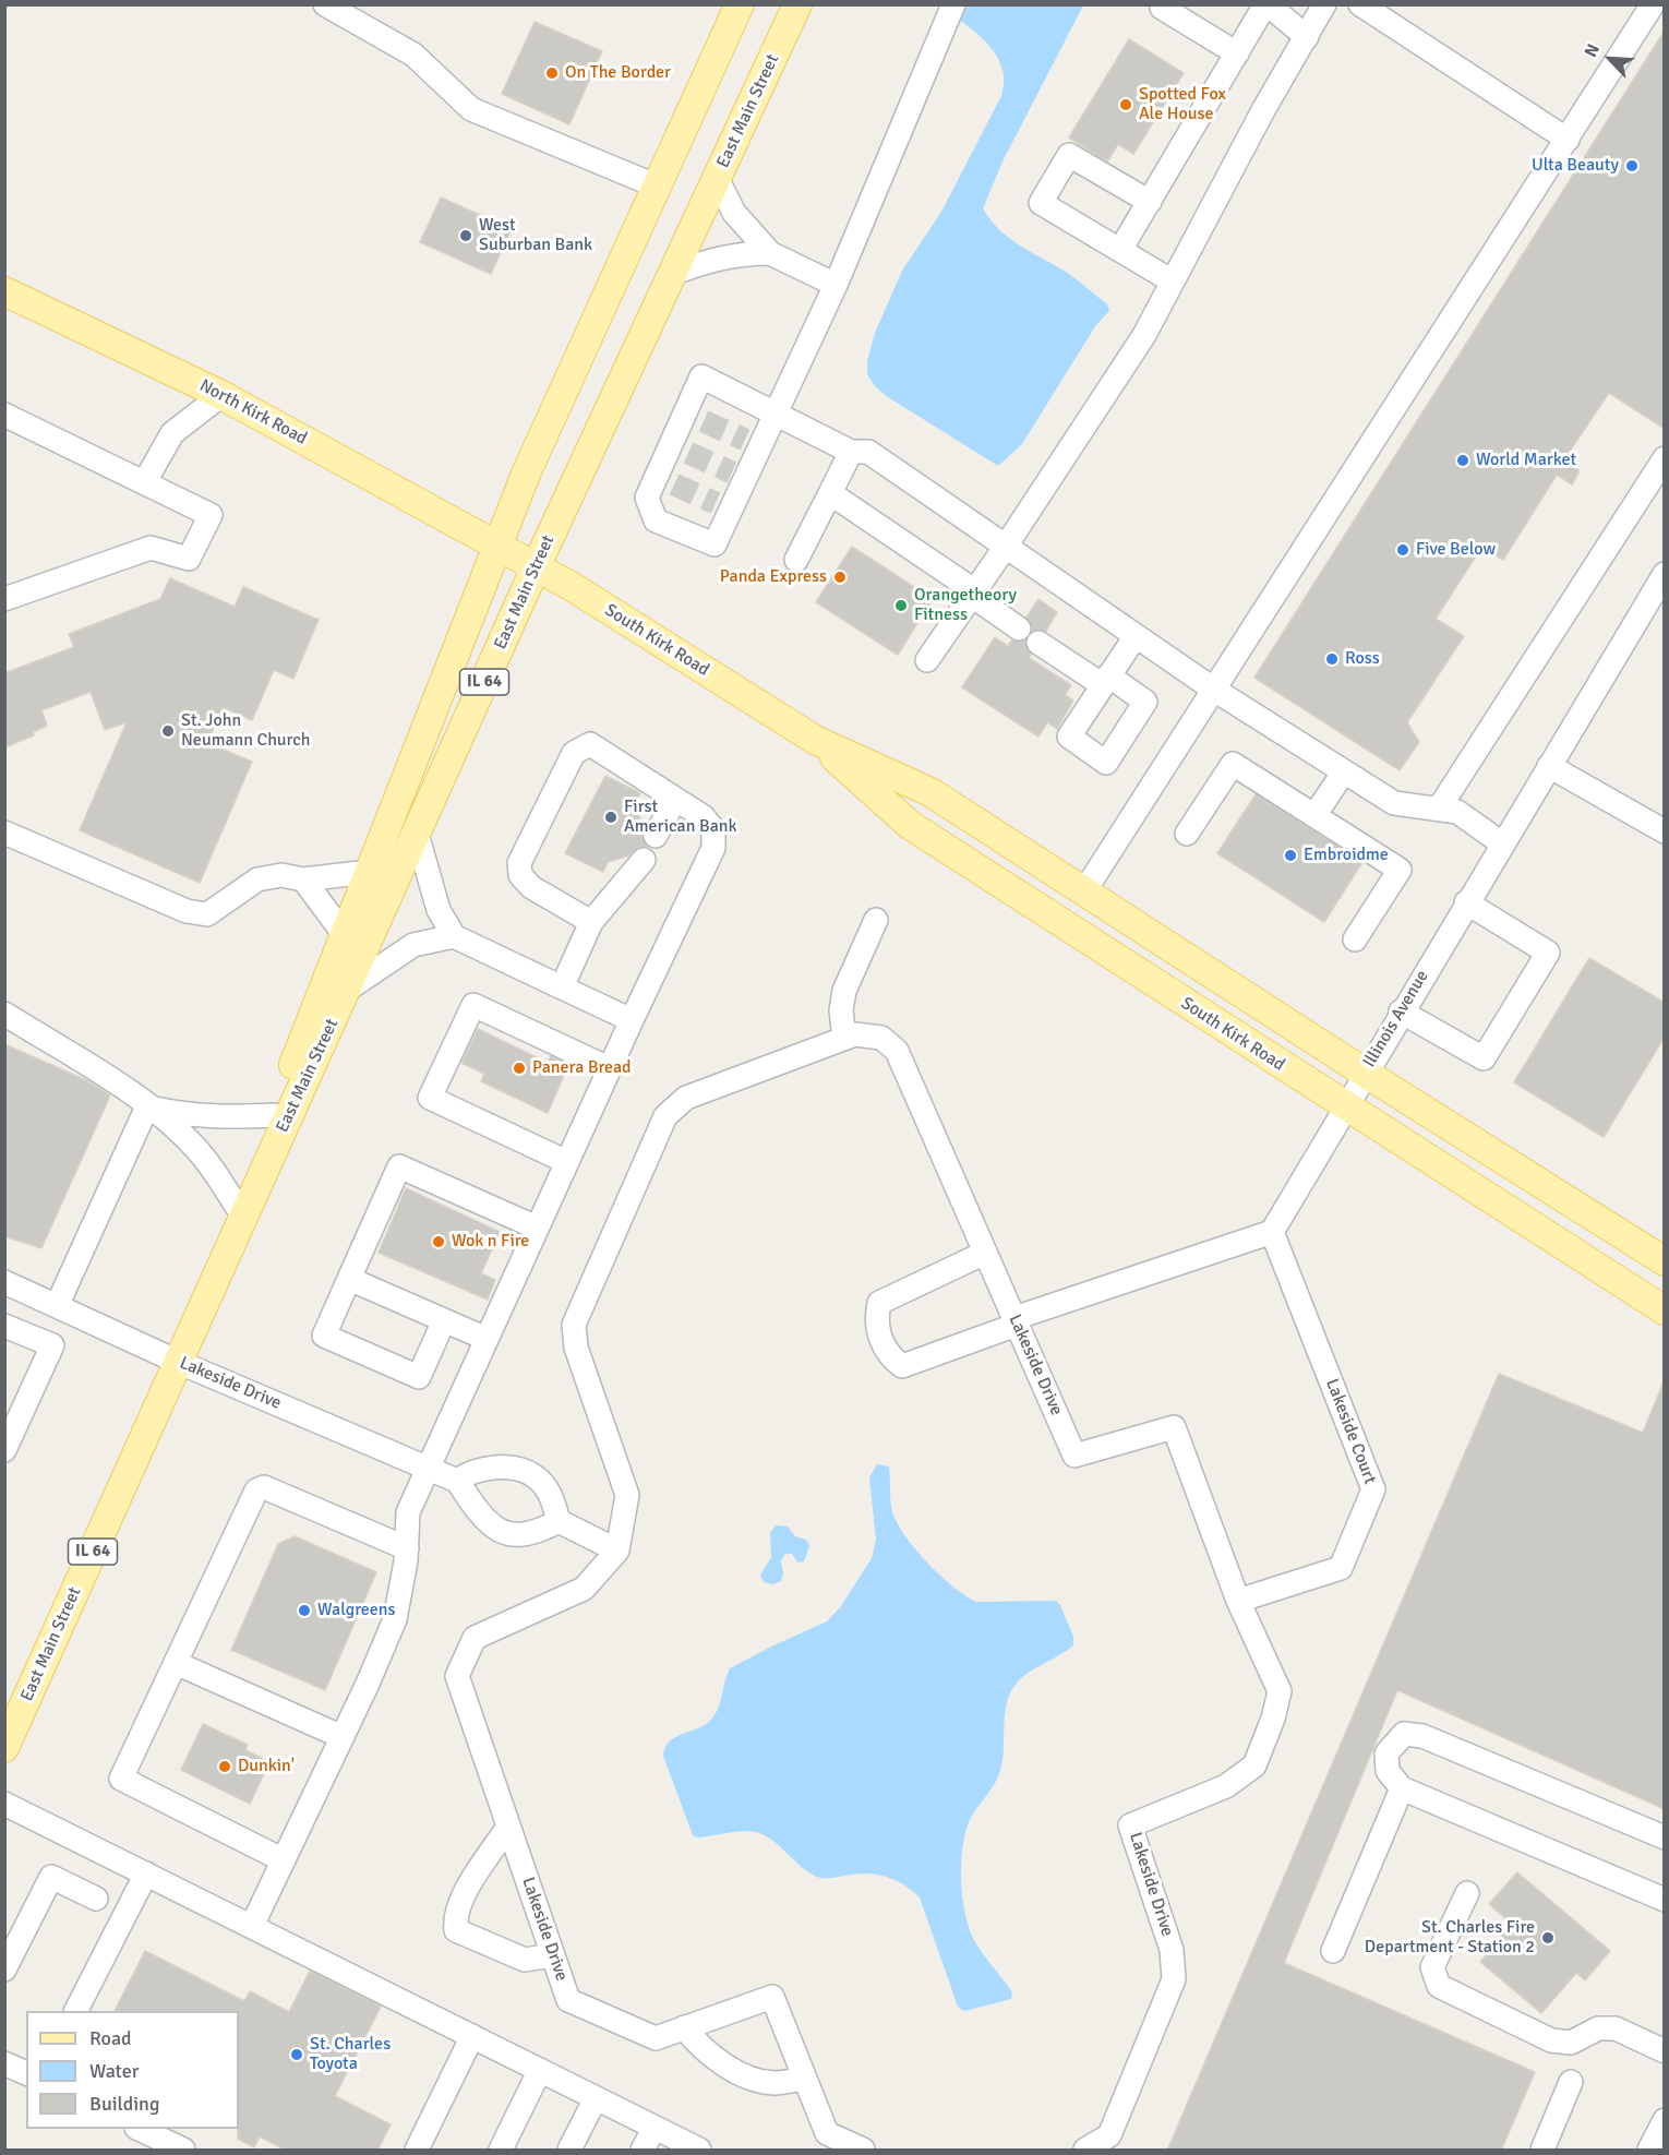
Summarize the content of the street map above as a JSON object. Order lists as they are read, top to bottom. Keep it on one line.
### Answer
{"streets":{"main road":["East Main Street","North Kirk Road","South Kirk Road","IL 64"],"street":["Illinois Avenue","Lakeside Drive","Lakeside Court"]},"crossings":[["East Main Street","North Kirk Road"],["East Main Street","South Kirk Road"],["East Main Street","Lakeside Drive"],["North Kirk Road","South Kirk Road"],["South Kirk Road","Illinois Avenue"],["Illinois Avenue","Lakeside Court"],["Lakeside Drive","Lakeside Court"]],"places":["On The Border","Spotted Fox Ale House","Ulta Beauty","West Suburban Bank","World Market","Five Below","Panda Express","Orangetheory Fitness","Ross","St. John Neumann Church","First American Bank","Embroidme","Panera Bread","Wok n Fire","Walgreens","Dunkin'","St. Charles Fire Department - Station 2","St. Charles Toyota"],"legend":["Road","Water","Building"],"north":"top left"}
